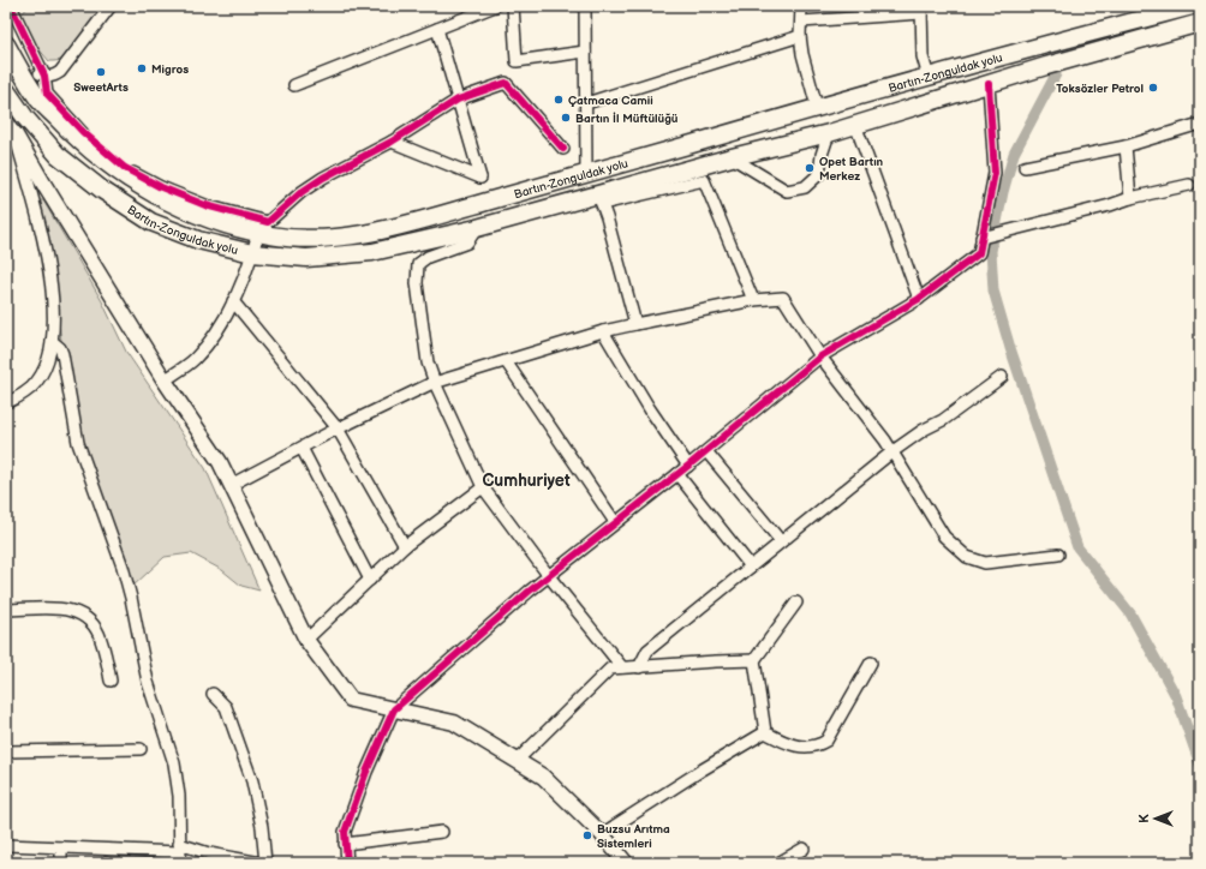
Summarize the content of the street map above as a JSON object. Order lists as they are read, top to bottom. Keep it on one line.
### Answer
{"streets":{"highway":["Bartın-Zonguldak yolu"]},"districts":["Cumhuriyet"],"places":["Migros","SweetArts","Toksözler Petrol","Çatmaca Camii","Bartın İl Müftülüğü","Opet Bartın Merkez","Buzsu Arıtma Sistemleri"],"north":"left"}
